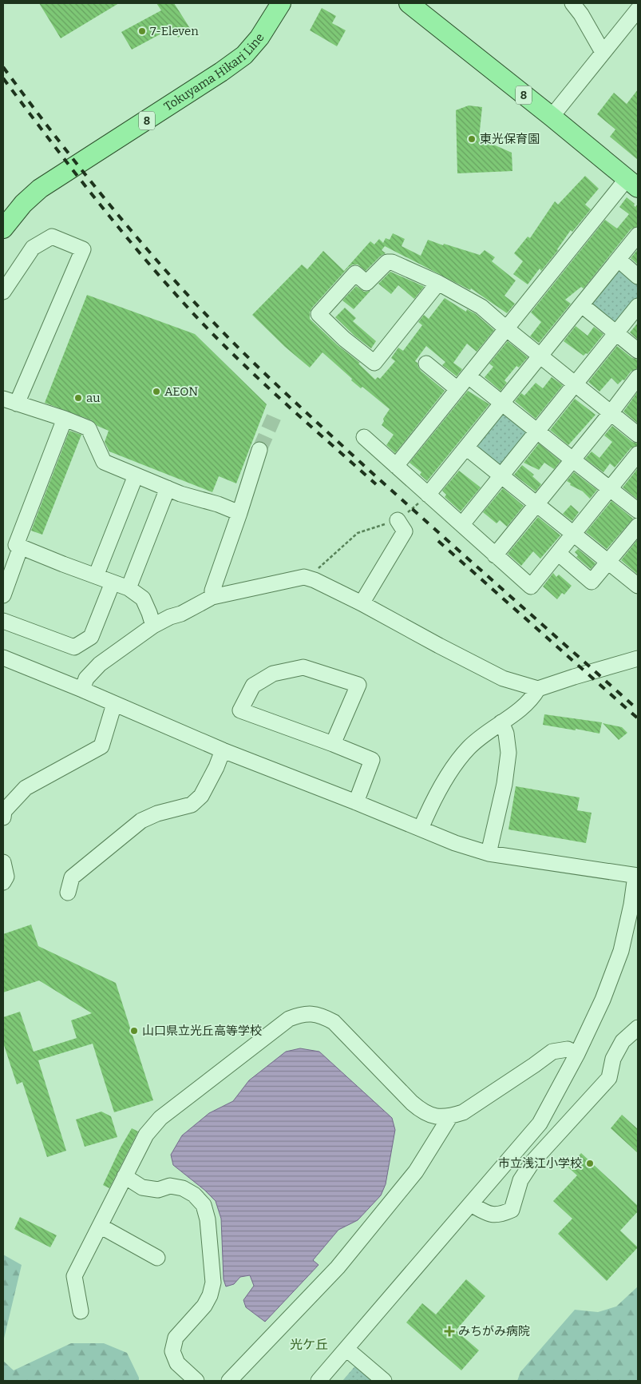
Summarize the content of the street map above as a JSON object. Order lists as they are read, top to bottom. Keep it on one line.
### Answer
{"streets":{"main road":["Tokuyama Hikari Line","8"]},"districts":["光ケ丘"],"places":{"other":["7-Eleven","東光保育園","AEON","au","山口県立光丘高等学校","市立浅江小学校"],"health":["みちがみ病院"]}}
